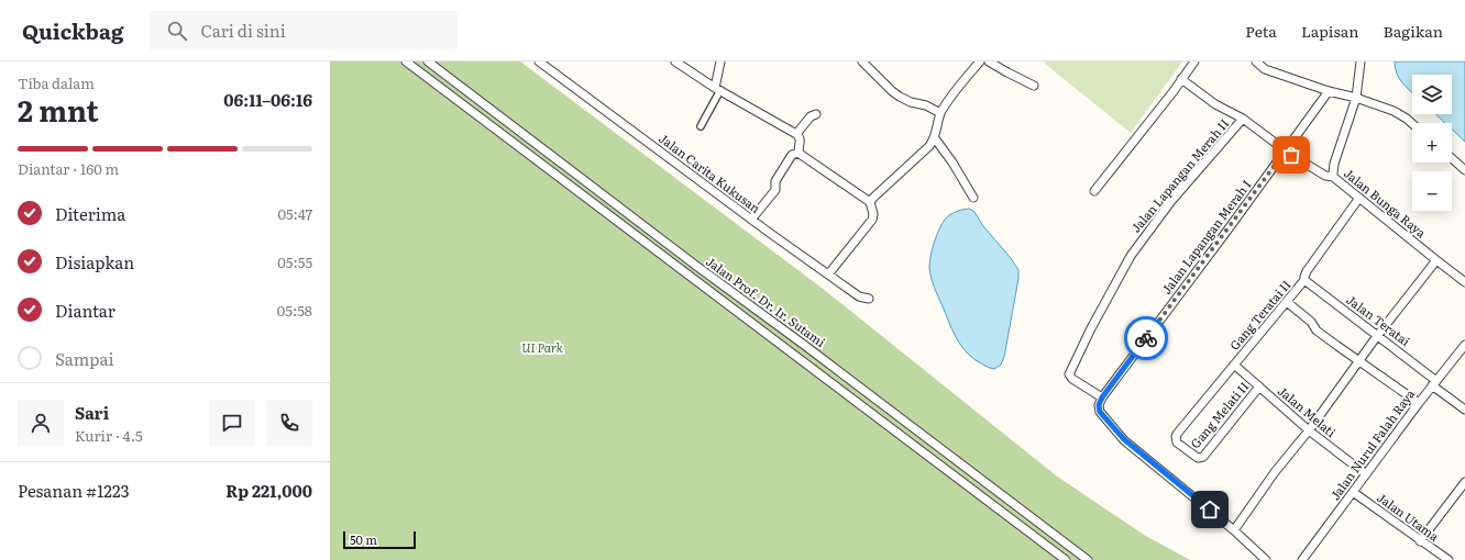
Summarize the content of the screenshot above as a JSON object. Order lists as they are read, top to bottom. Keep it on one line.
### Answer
{"streets":{"street":["Jalan Carita Kukusan","Jalan Lapangan Merah II","Jalan Bunga Raya","Jalan Lapangan Merah I","Jalan Prof. Dr. Ir. Sutami","Gang Teratai II","Jalan Teratai","Jalan Melati","Gang Melati II","Jalan Nurul Falah Raya","Jalan Utama"]},"crossings":[["Jalan Lapangan Merah II","Jalan Lapangan Merah I"],["Jalan Bunga Raya","Gang Teratai II"],["Gang Teratai II","Jalan Teratai"],["Gang Teratai II","Jalan Melati"],["Gang Teratai II","Gang Melati II"],["Jalan Teratai","Jalan Nurul Falah Raya"],["Jalan Melati","Gang Melati II"],["Jalan Melati","Jalan Nurul Falah Raya"],["Jalan Nurul Falah Raya","Jalan Utama"]],"parks":["UI Park"],"scale_bar":"50 m","page":{"header":"Quickbag","search":"Cari di sini","nav":["Peta","Lapisan","Bagikan"],"heading":["2 mnt","Tiba dalam","06:11–06:16"],"panel":["Sari","Kurir · 4.5","Pesanan #1223","Rp 221,000"],"map_buttons":["+","−"],"bar":"Diantar · 160 m","list":[["Diterima","05:47"],["Disiapkan","05:55"],["Diantar","05:58"],"Sampai"],"scale":"50 m"}}
